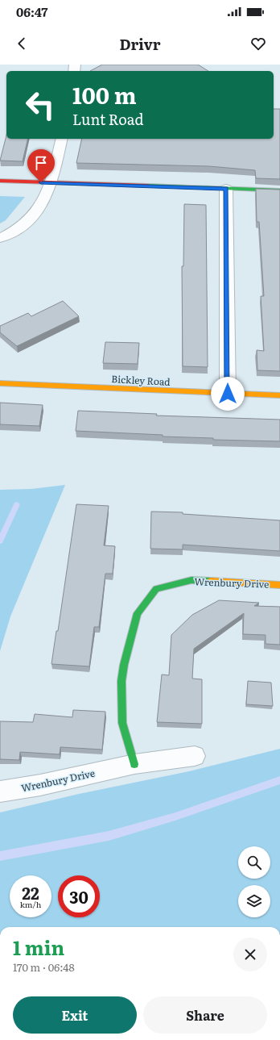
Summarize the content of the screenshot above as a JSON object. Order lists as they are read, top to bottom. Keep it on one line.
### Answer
{"streets":{"street":["Bickley Road","Wrenbury Drive"]},"page":{"status":"06:47","header":"Drivr","turn":["100 m","Lunt Road"],"speed":"22 km/h","limit":"30","heading":["1 min","170 m · 06:48"],"buttons":["Exit","Share"]}}
